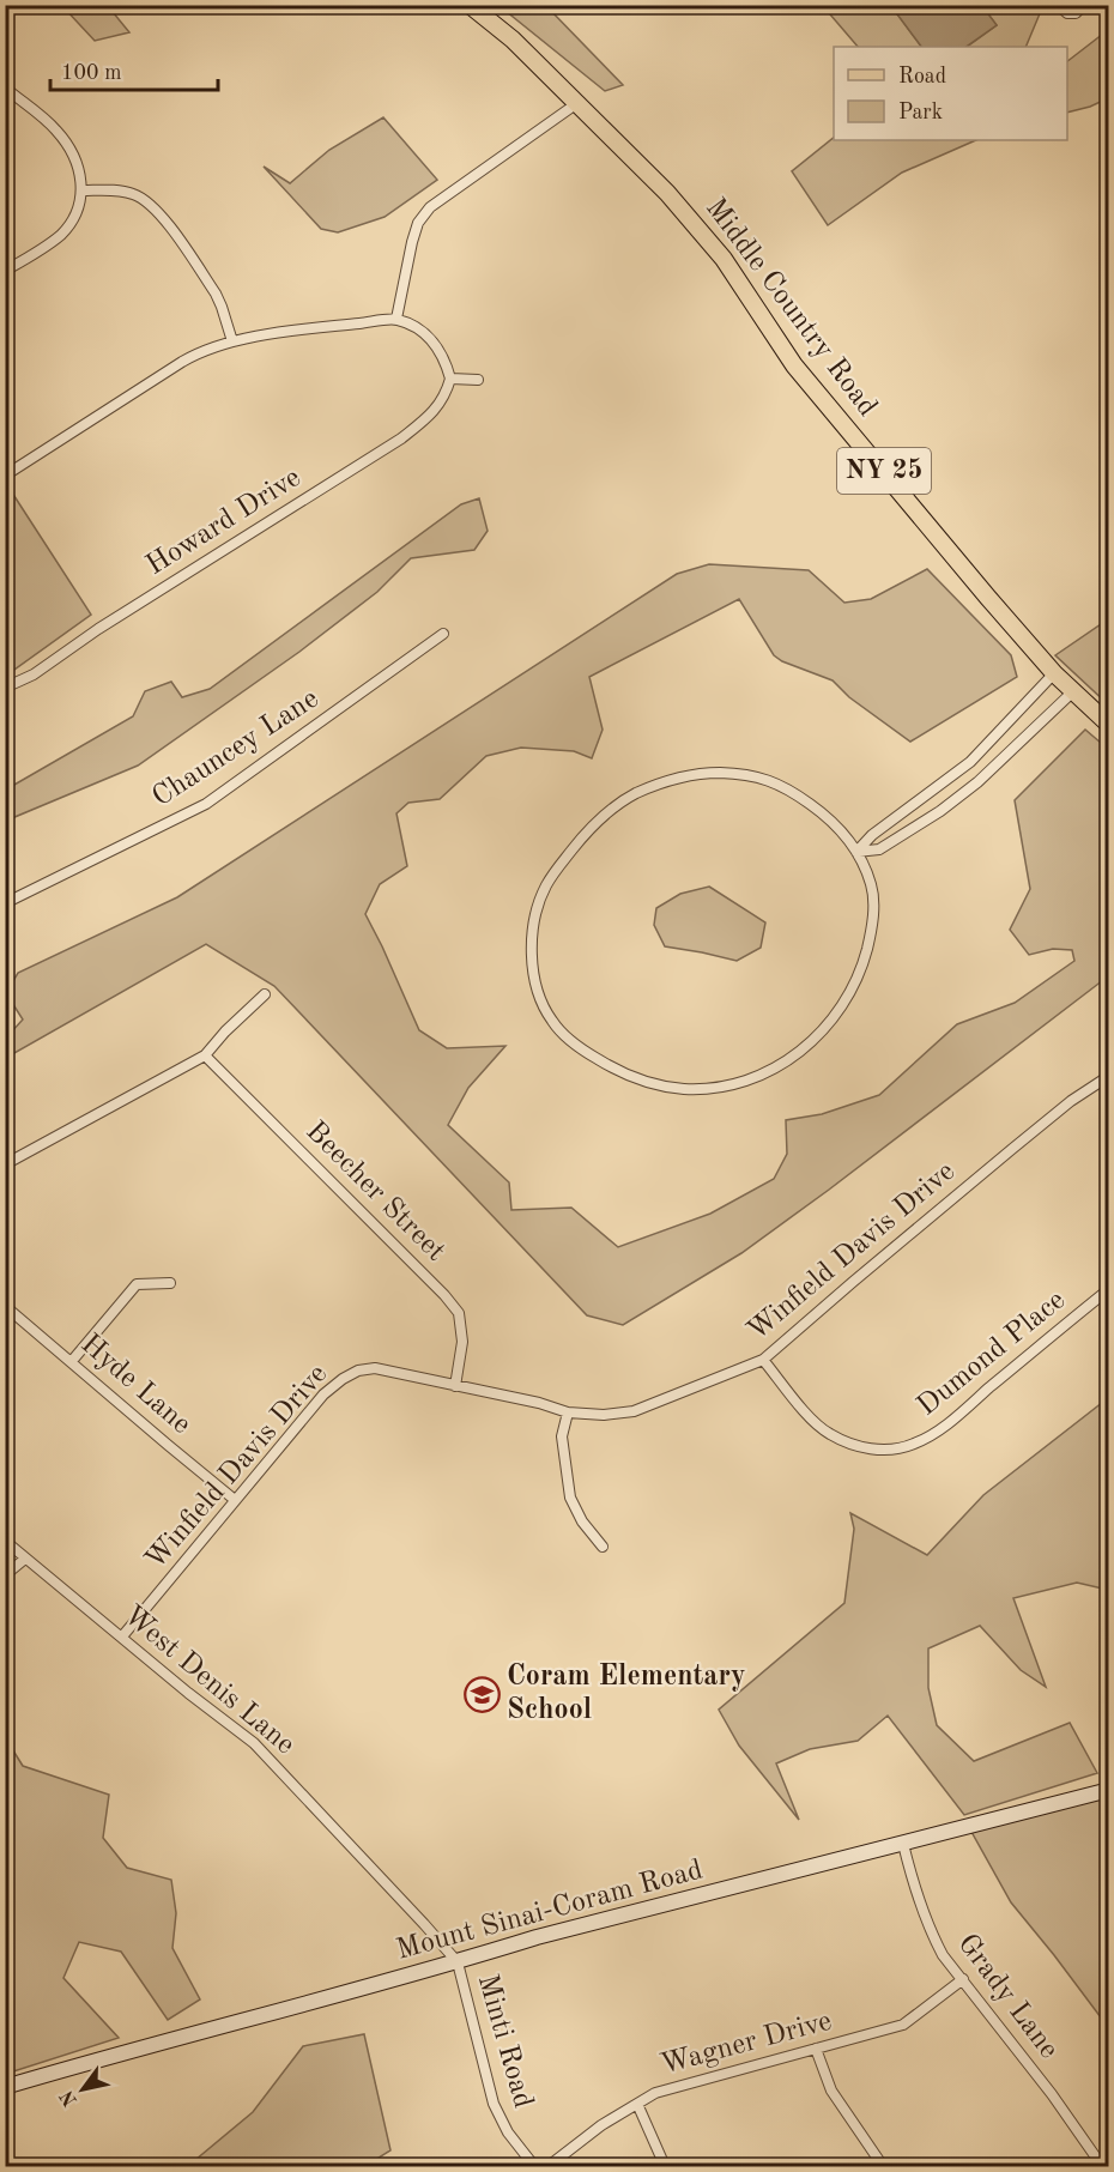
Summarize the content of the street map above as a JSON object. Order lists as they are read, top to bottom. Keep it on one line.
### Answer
{"streets":{"main road":["Middle Country Road","NY 25","Mount Sinai-Coram Road"],"street":["Howard Drive","Chauncey Lane","Beecher Street","Winfield Davis Drive","Dumond Place","Hyde Lane","West Denis Lane","Grady Lane","Minti Road","Wagner Drive"]},"crossings":[["Beecher Street","Winfield Davis Drive"],["Winfield Davis Drive","Dumond Place"],["Winfield Davis Drive","Hyde Lane"],["Winfield Davis Drive","West Denis Lane"],["West Denis Lane","Mount Sinai-Coram Road"],["West Denis Lane","Minti Road"],["Mount Sinai-Coram Road","Grady Lane"],["Mount Sinai-Coram Road","Minti Road"],["Grady Lane","Wagner Drive"]],"places":{"school or university":["Coram Elementary School"]},"legend":["Road","Park"],"scale_bar":"100 m","north":"bottom left"}
